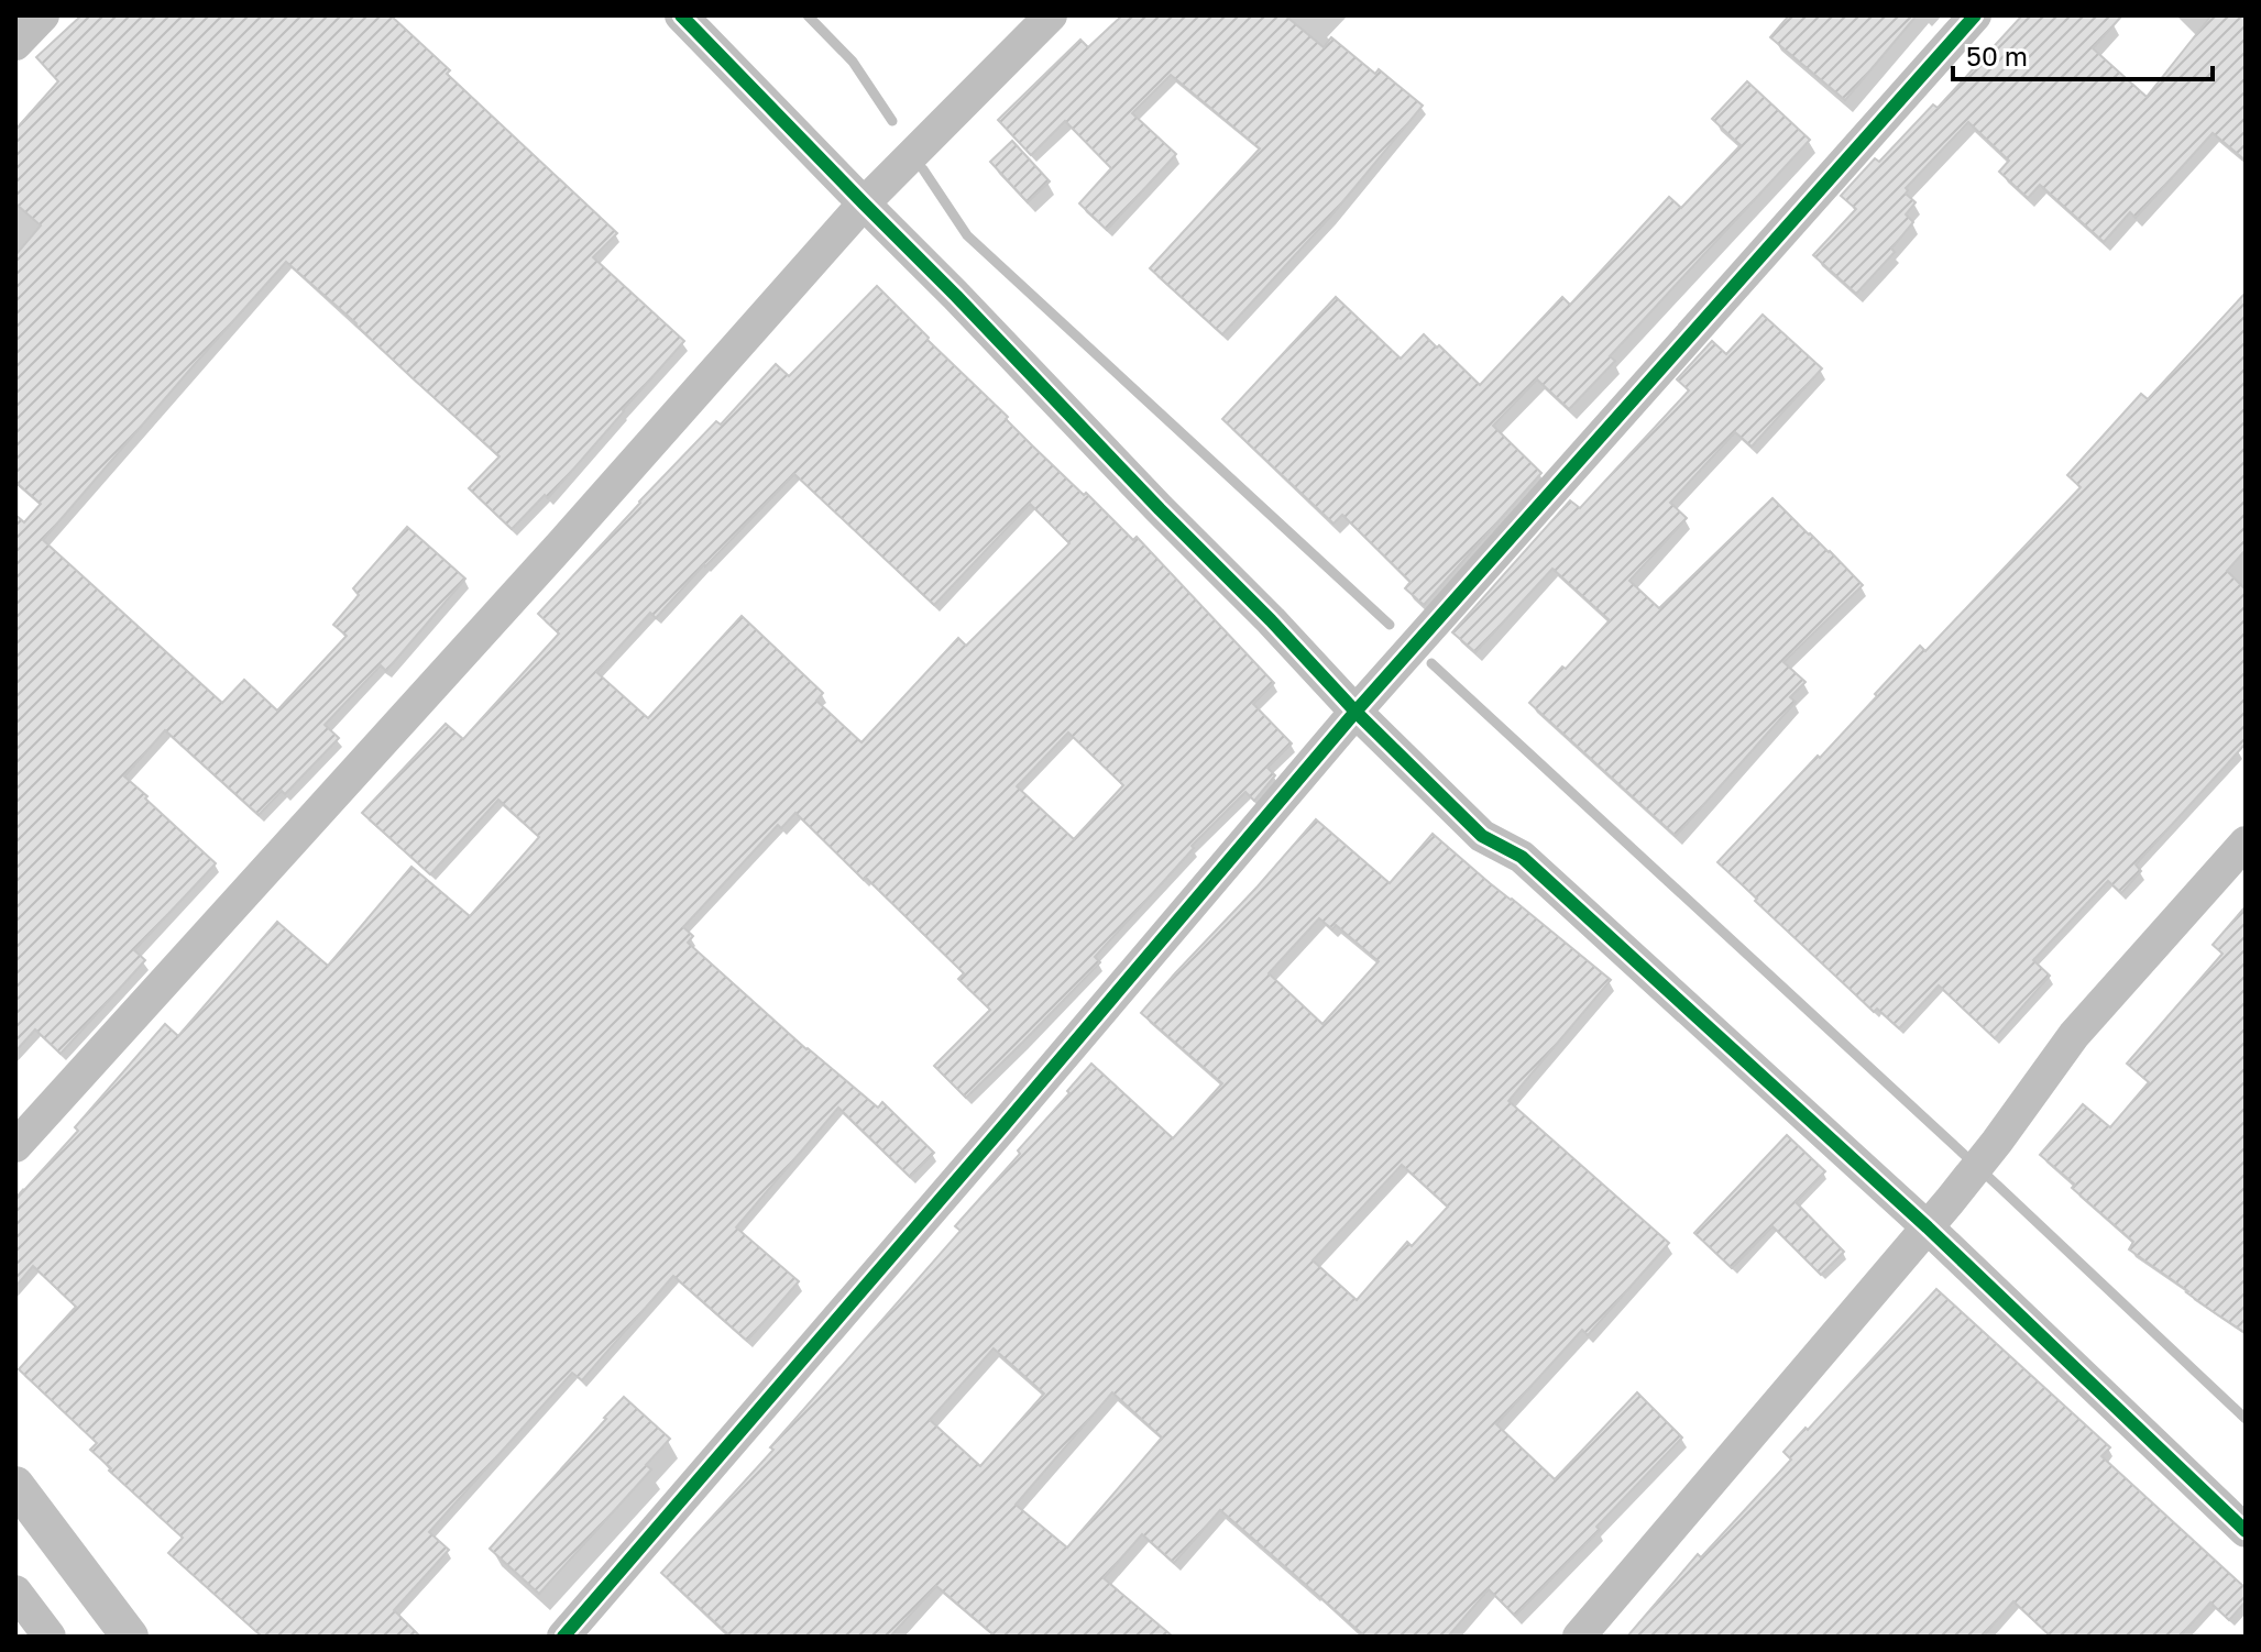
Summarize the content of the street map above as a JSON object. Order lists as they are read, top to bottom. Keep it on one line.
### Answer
{"scale_bar":"50 m"}
